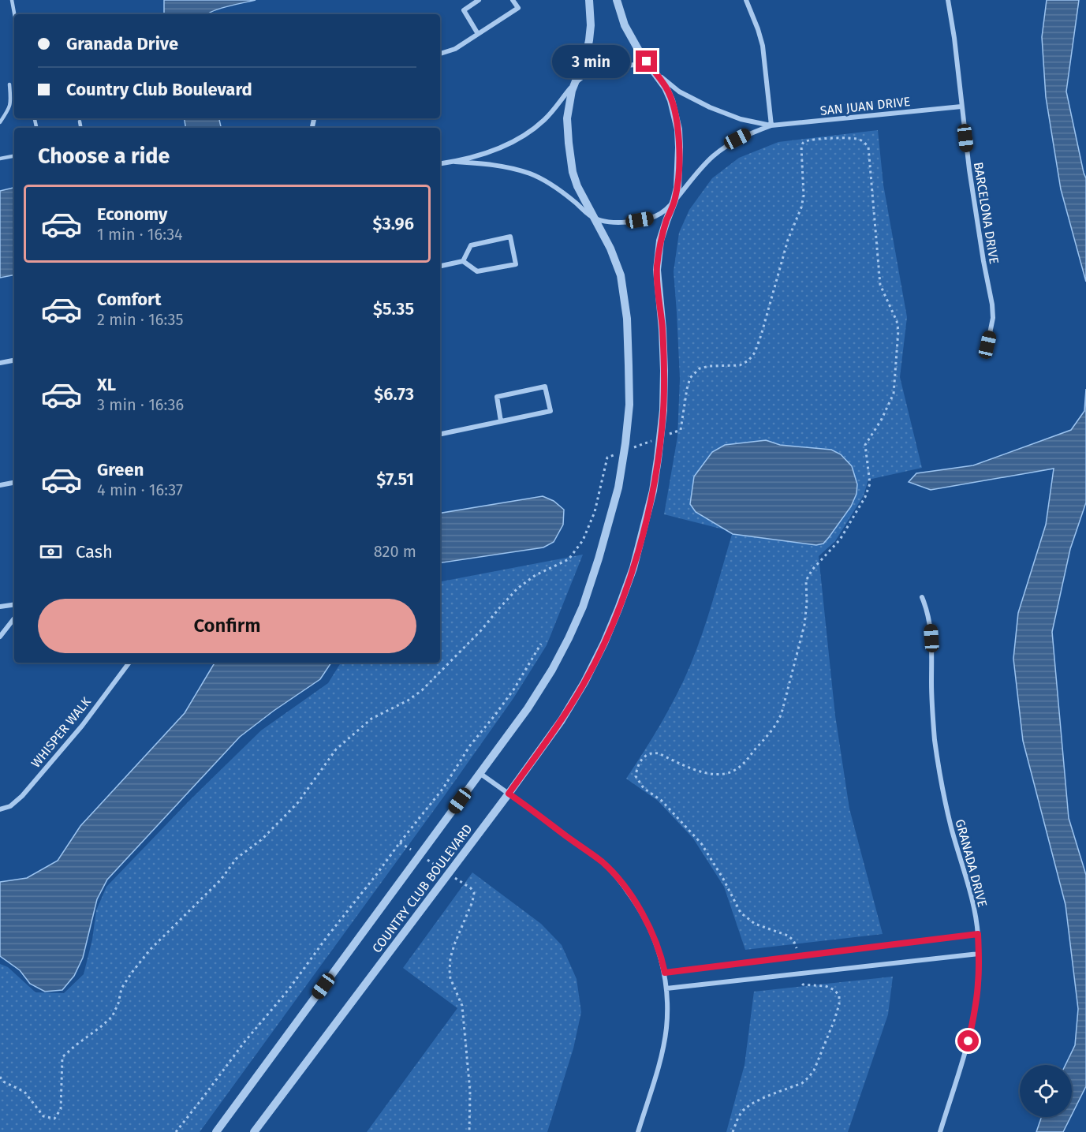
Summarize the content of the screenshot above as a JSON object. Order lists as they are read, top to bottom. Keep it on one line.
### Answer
{"streets":{"street":["SAN JUAN DRIVE","BARCELONA DRIVE","WHISPER WALK","GRANADA DRIVE","COUNTRY CLUB BOULEVARD"]},"crossings":[["SAN JUAN DRIVE","BARCELONA DRIVE"],["SAN JUAN DRIVE","COUNTRY CLUB BOULEVARD"]],"page":{"banner":["Granada Drive","Country Club Boulevard"],"bubble":"3 min","heading":"Choose a ride","list":[{"name":"Economy","note":"1 min · 16:34","value":"$3.96"},{"name":"Comfort","note":"2 min · 16:35","value":"$5.35"},{"name":"XL","note":"3 min · 16:36","value":"$6.73"},{"name":"Green","note":"4 min · 16:37","value":"$7.51"}],"pay":["Cash","820 m"],"buttons":"Confirm"}}
